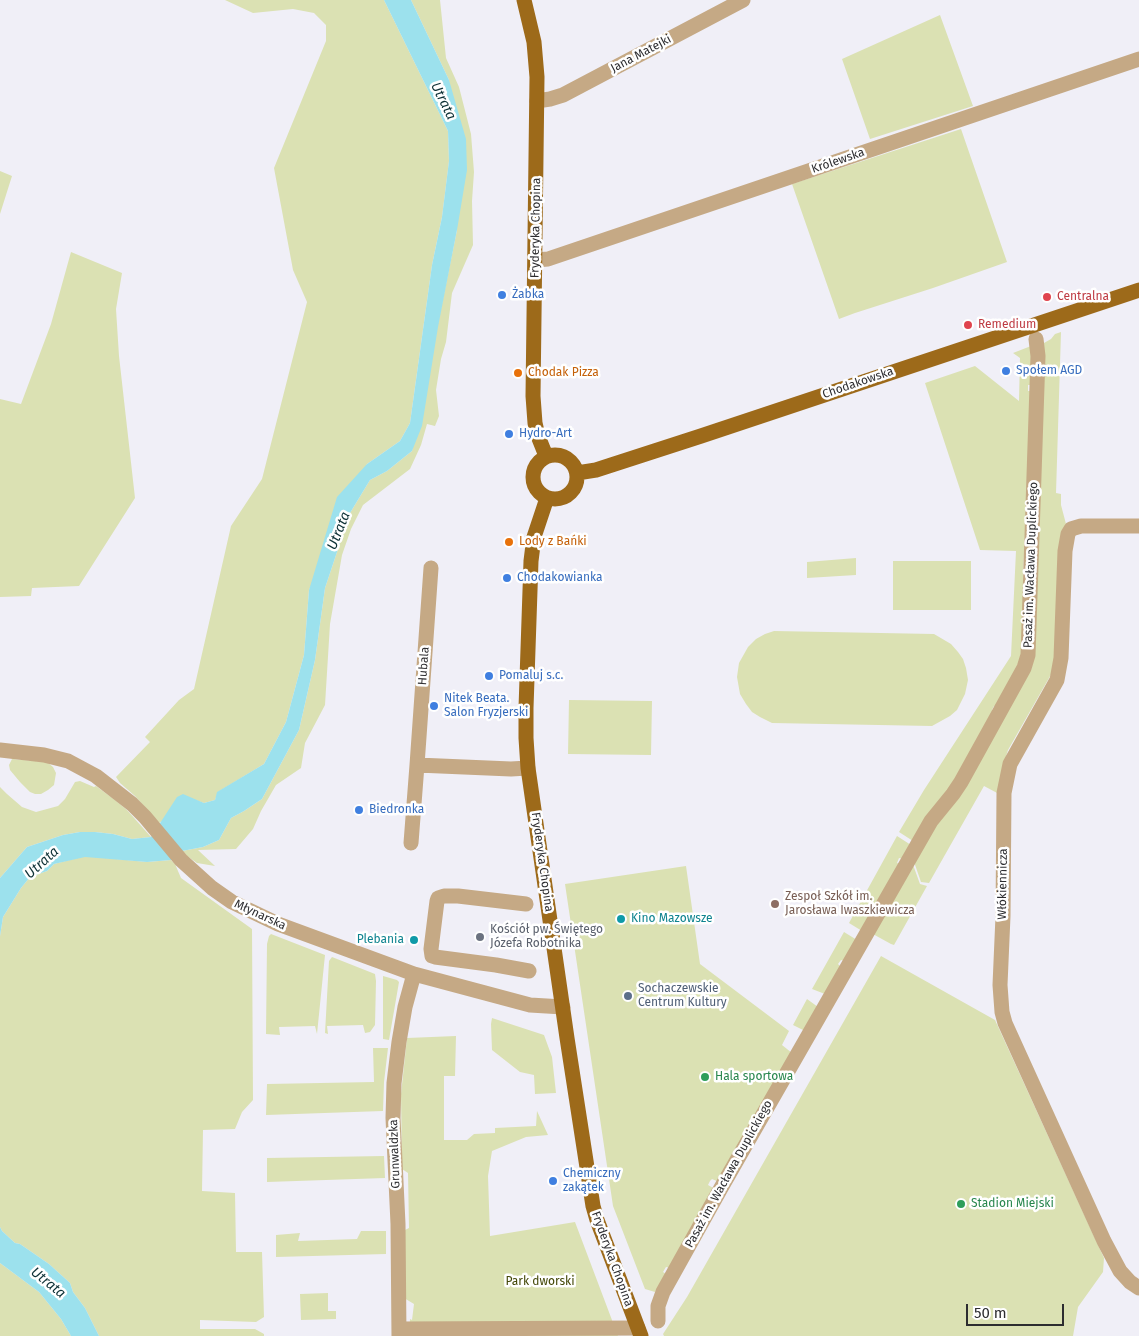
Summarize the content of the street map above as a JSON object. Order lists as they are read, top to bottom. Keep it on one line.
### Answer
{"streets":{"main road":["Fryderyka Chopina","Chodakowska"],"street":["Jana Matejki","Królewska","Pasaż im. Wacława Duplickiego","Hubala","Włókiennicza","Młynarska","Grunwaldzka"]},"crossings":[["Jana Matejki","Fryderyka Chopina"],["Królewska","Fryderyka Chopina"],["Fryderyka Chopina","Chodakowska"],["Fryderyka Chopina","Młynarska"],["Młynarska","Grunwaldzka"]],"water":["Utrata"],"parks":["Park dworski"],"places":["Żabka","Centralna","Remedium","Społem AGD","Chodak Pizza","Hydro-Art","Lody z Bańki","Chodakowianka","Pomaluj s.c.","Nitek Beata. Salon Fryzjerski","Biedronka","Zespoł Szkół im. Jarosława Iwaszkiewicza","Kino Mazowsze","Kościół pw. Świętego Józefa Robotnika","Plebania","Sochaczewskie Centrum Kultury","Hala sportowa","Chemiczny zakątek","Stadion Miejski"],"scale_bar":"50 m"}
